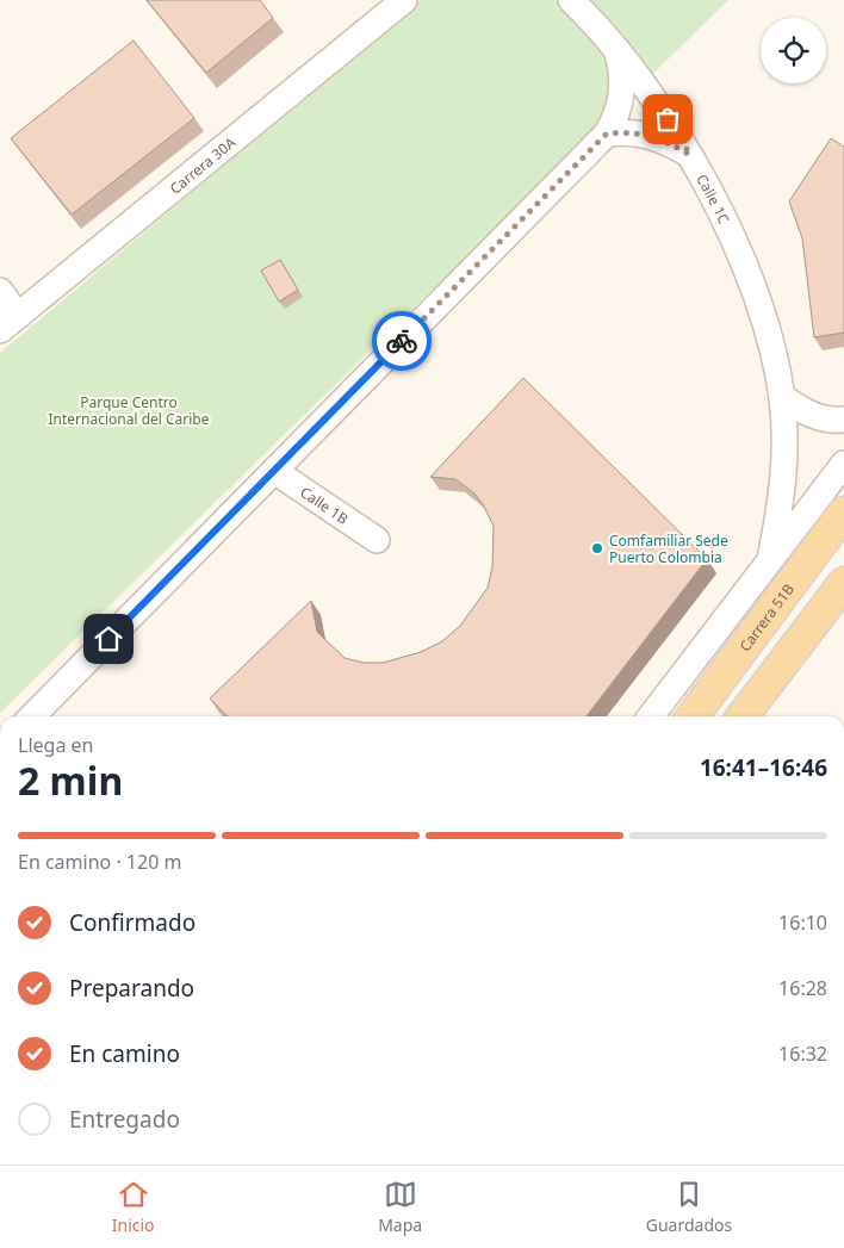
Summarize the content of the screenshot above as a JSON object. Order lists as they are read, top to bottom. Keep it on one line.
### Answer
{"streets":{"main road":["Carrera 51B"],"street":["Carrera 30A","Calle 1C","Calle 1B"]},"parks":["Parque Centro Internacional del Caribe"],"places":["Comfamiliar Sede Puerto Colombia"],"page":{"heading":["2 min","Llega en","16:41–16:46"],"bar":"En camino · 120 m","list":[["Confirmado","16:10"],["Preparando","16:28"],["En camino","16:32"],"Entregado"],"tabs":["Inicio","Mapa","Guardados"]}}
